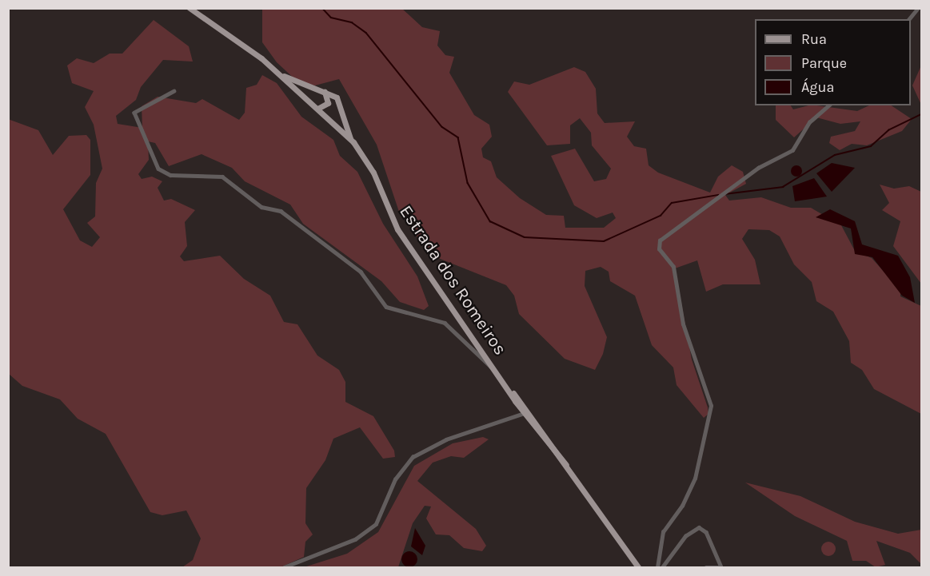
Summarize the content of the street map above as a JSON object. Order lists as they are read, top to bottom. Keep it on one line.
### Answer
{"streets":{"main road":["Estrada dos Romeiros"]},"legend":["Rua","Parque","Água"]}
